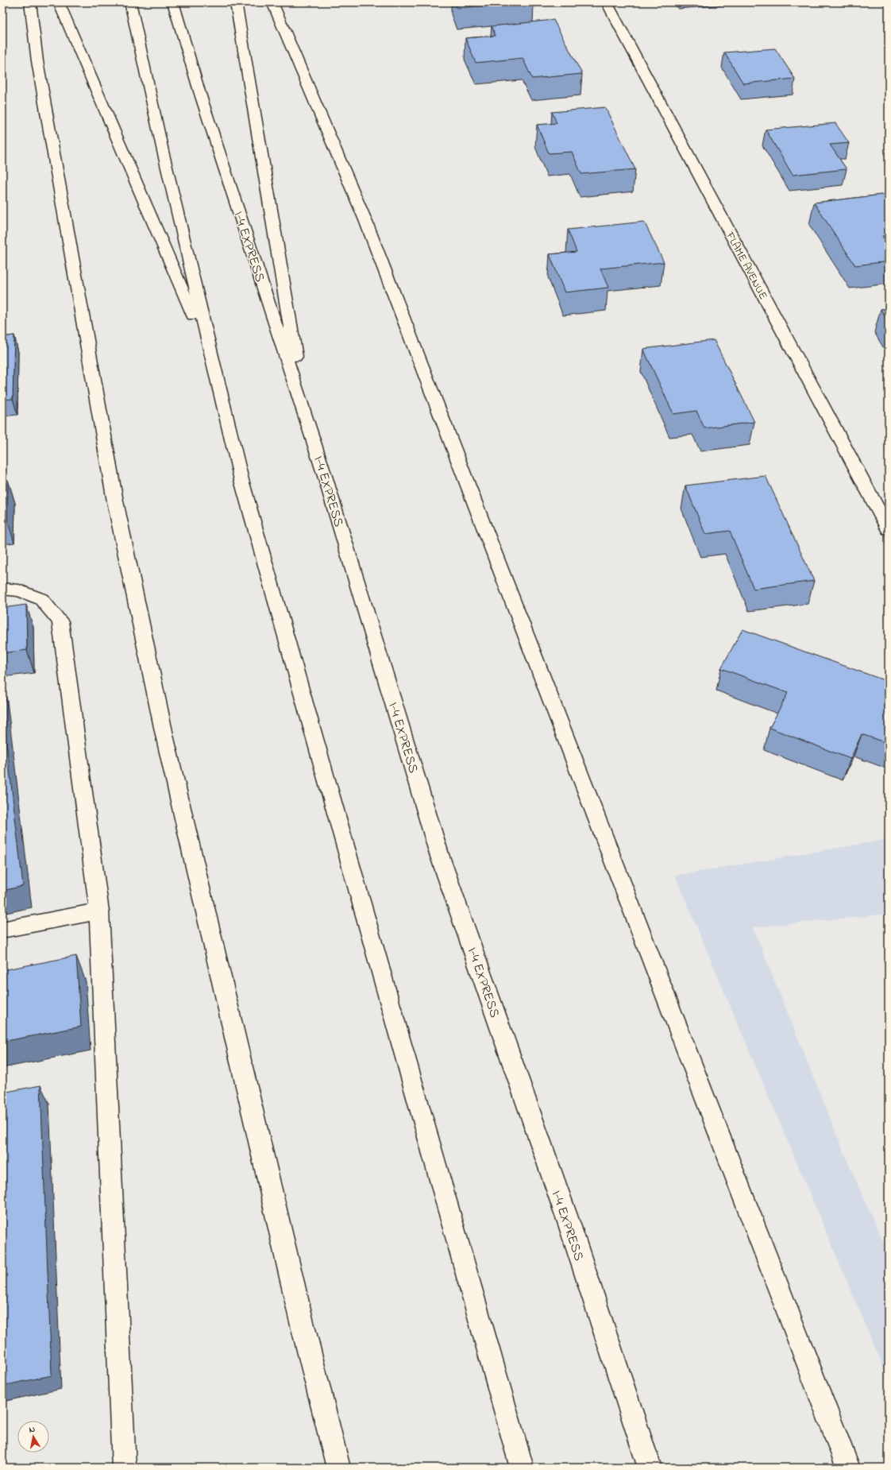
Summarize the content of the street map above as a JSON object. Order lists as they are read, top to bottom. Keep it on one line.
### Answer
{"streets":{"main road":["I-4 EXPRESS","FLAME AVENUE"]},"north":"top"}
